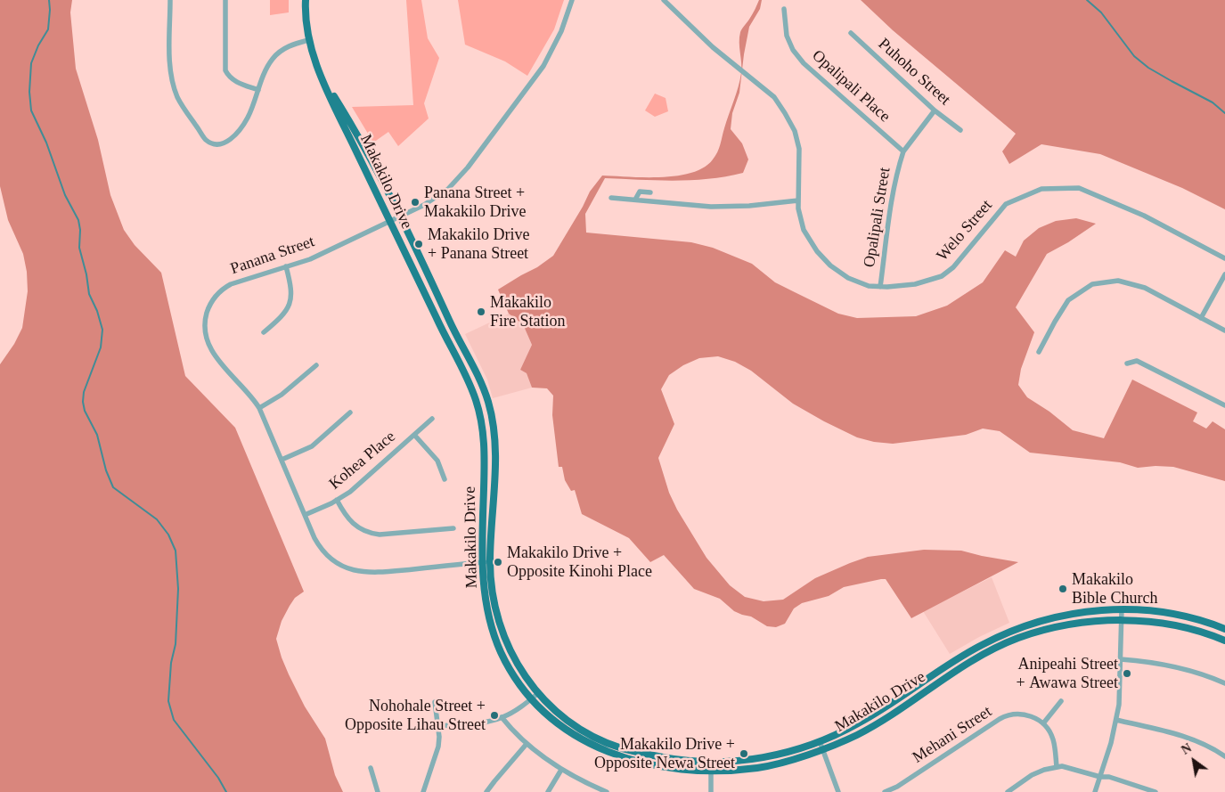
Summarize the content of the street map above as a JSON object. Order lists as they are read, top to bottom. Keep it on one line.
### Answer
{"streets":{"main road":["Makakilo Drive"],"street":["Puhoho Street","Opalipali Place","Opalipali Street","Welo Street","Panana Street","Kohea Place","Mehani Street"]},"crossings":[["Puhoho Street","Opalipali Street"],["Opalipali Place","Opalipali Street"],["Makakilo Drive","Panana Street"],["Opalipali Street","Welo Street"],["Panana Street","Kohea Place"]],"places":["Panana Street + Makakilo Drive","Makakilo Drive + Panana Street","Makakilo Fire Station","Makakilo Drive + Opposite Kinohi Place","Makakilo Bible Church","Anipeahi Street + Awawa Street","Nohohale Street + Opposite Lihau Street","Makakilo Drive + Opposite Newa Street"],"north":"top left"}
